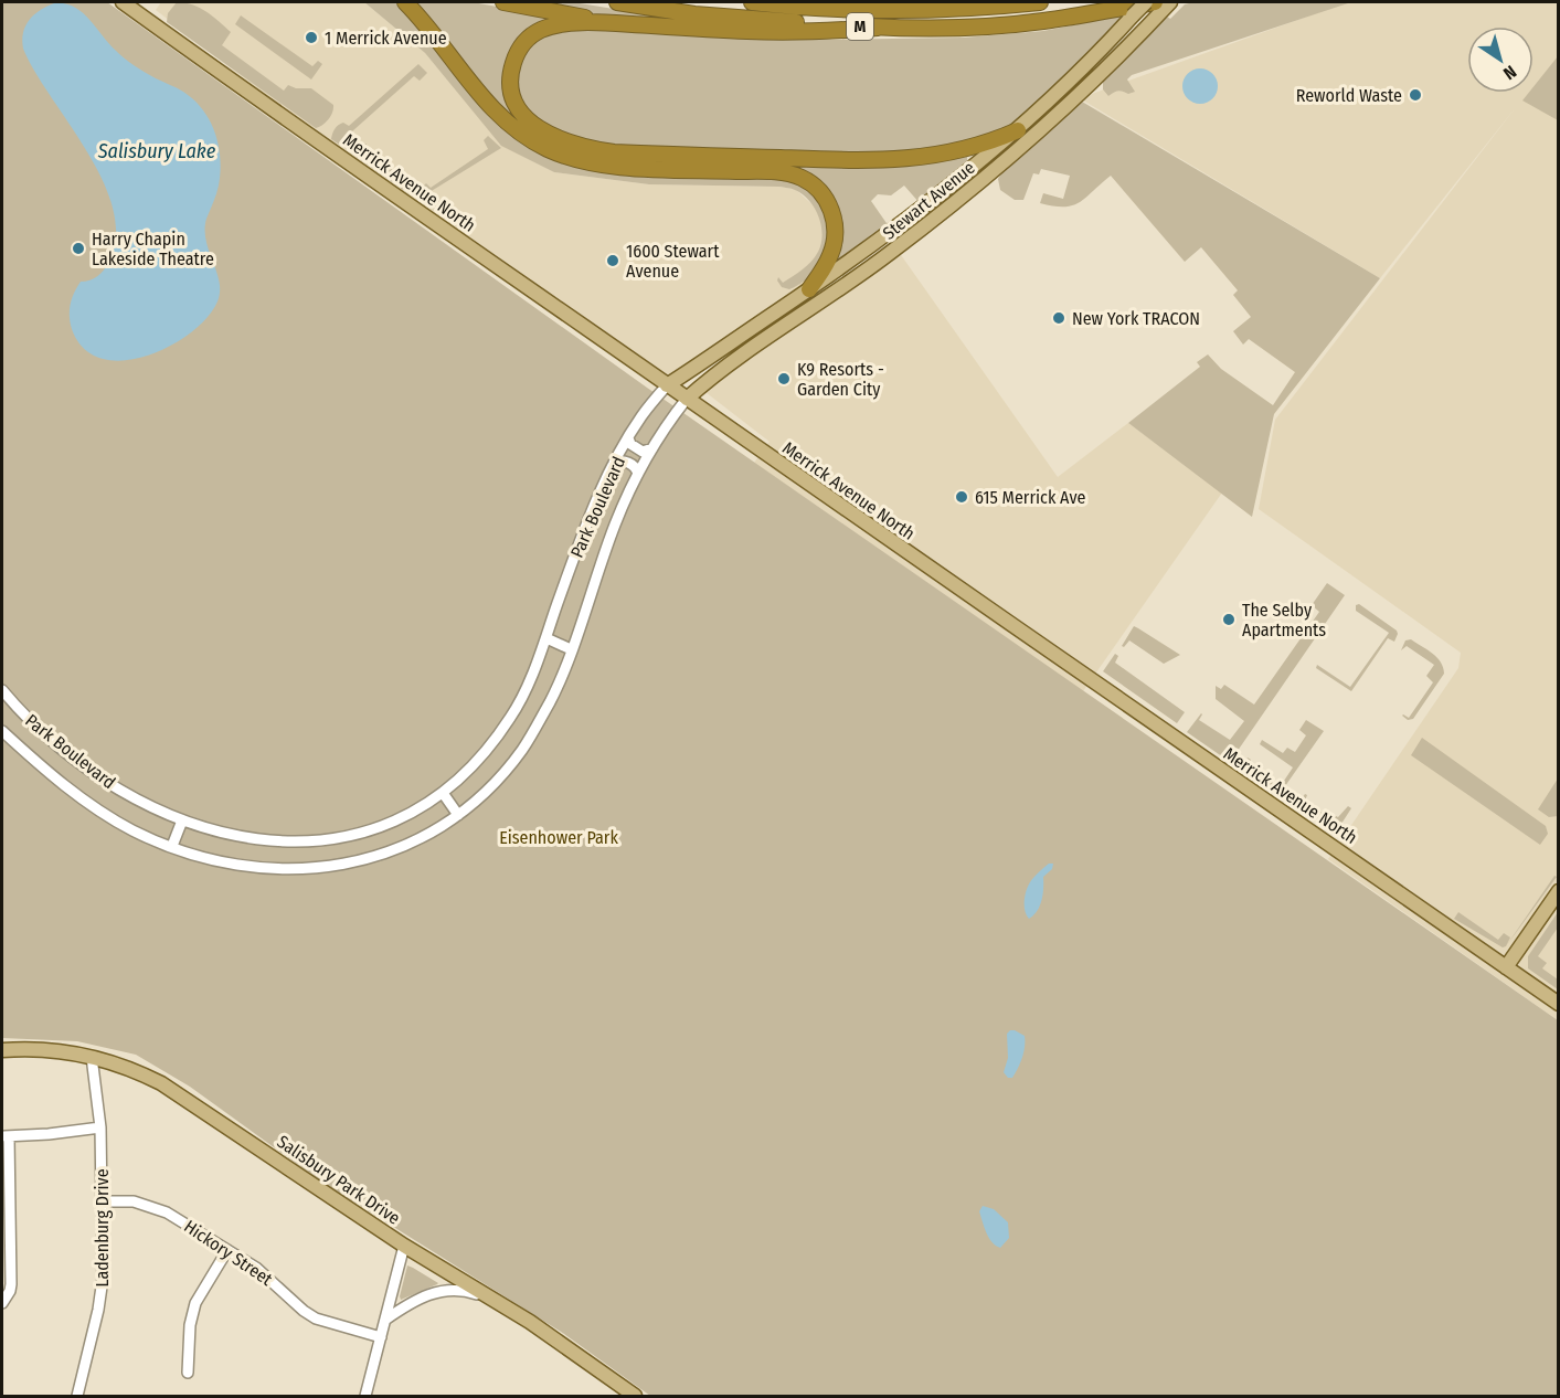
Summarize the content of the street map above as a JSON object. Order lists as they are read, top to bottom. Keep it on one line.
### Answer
{"streets":{"highway":["M"],"main road":["Merrick Avenue North","Stewart Avenue","Salisbury Park Drive"],"street":["Park Boulevard","Ladenburg Drive","Hickory Street"]},"crossings":[["M","Stewart Avenue"],["Merrick Avenue North","Stewart Avenue"],["Merrick Avenue North","Park Boulevard"],["Stewart Avenue","Park Boulevard"],["Salisbury Park Drive","Ladenburg Drive"],["Ladenburg Drive","Hickory Street"]],"water":["Salisbury Lake"],"parks":["Eisenhower Park"],"places":["1 Merrick Avenue","Reworld Waste","Harry Chapin Lakeside Theatre","1600 Stewart Avenue","New York TRACON","K9 Resorts - Garden City","615 Merrick Ave","The Selby Apartments"],"north":"bottom right"}
